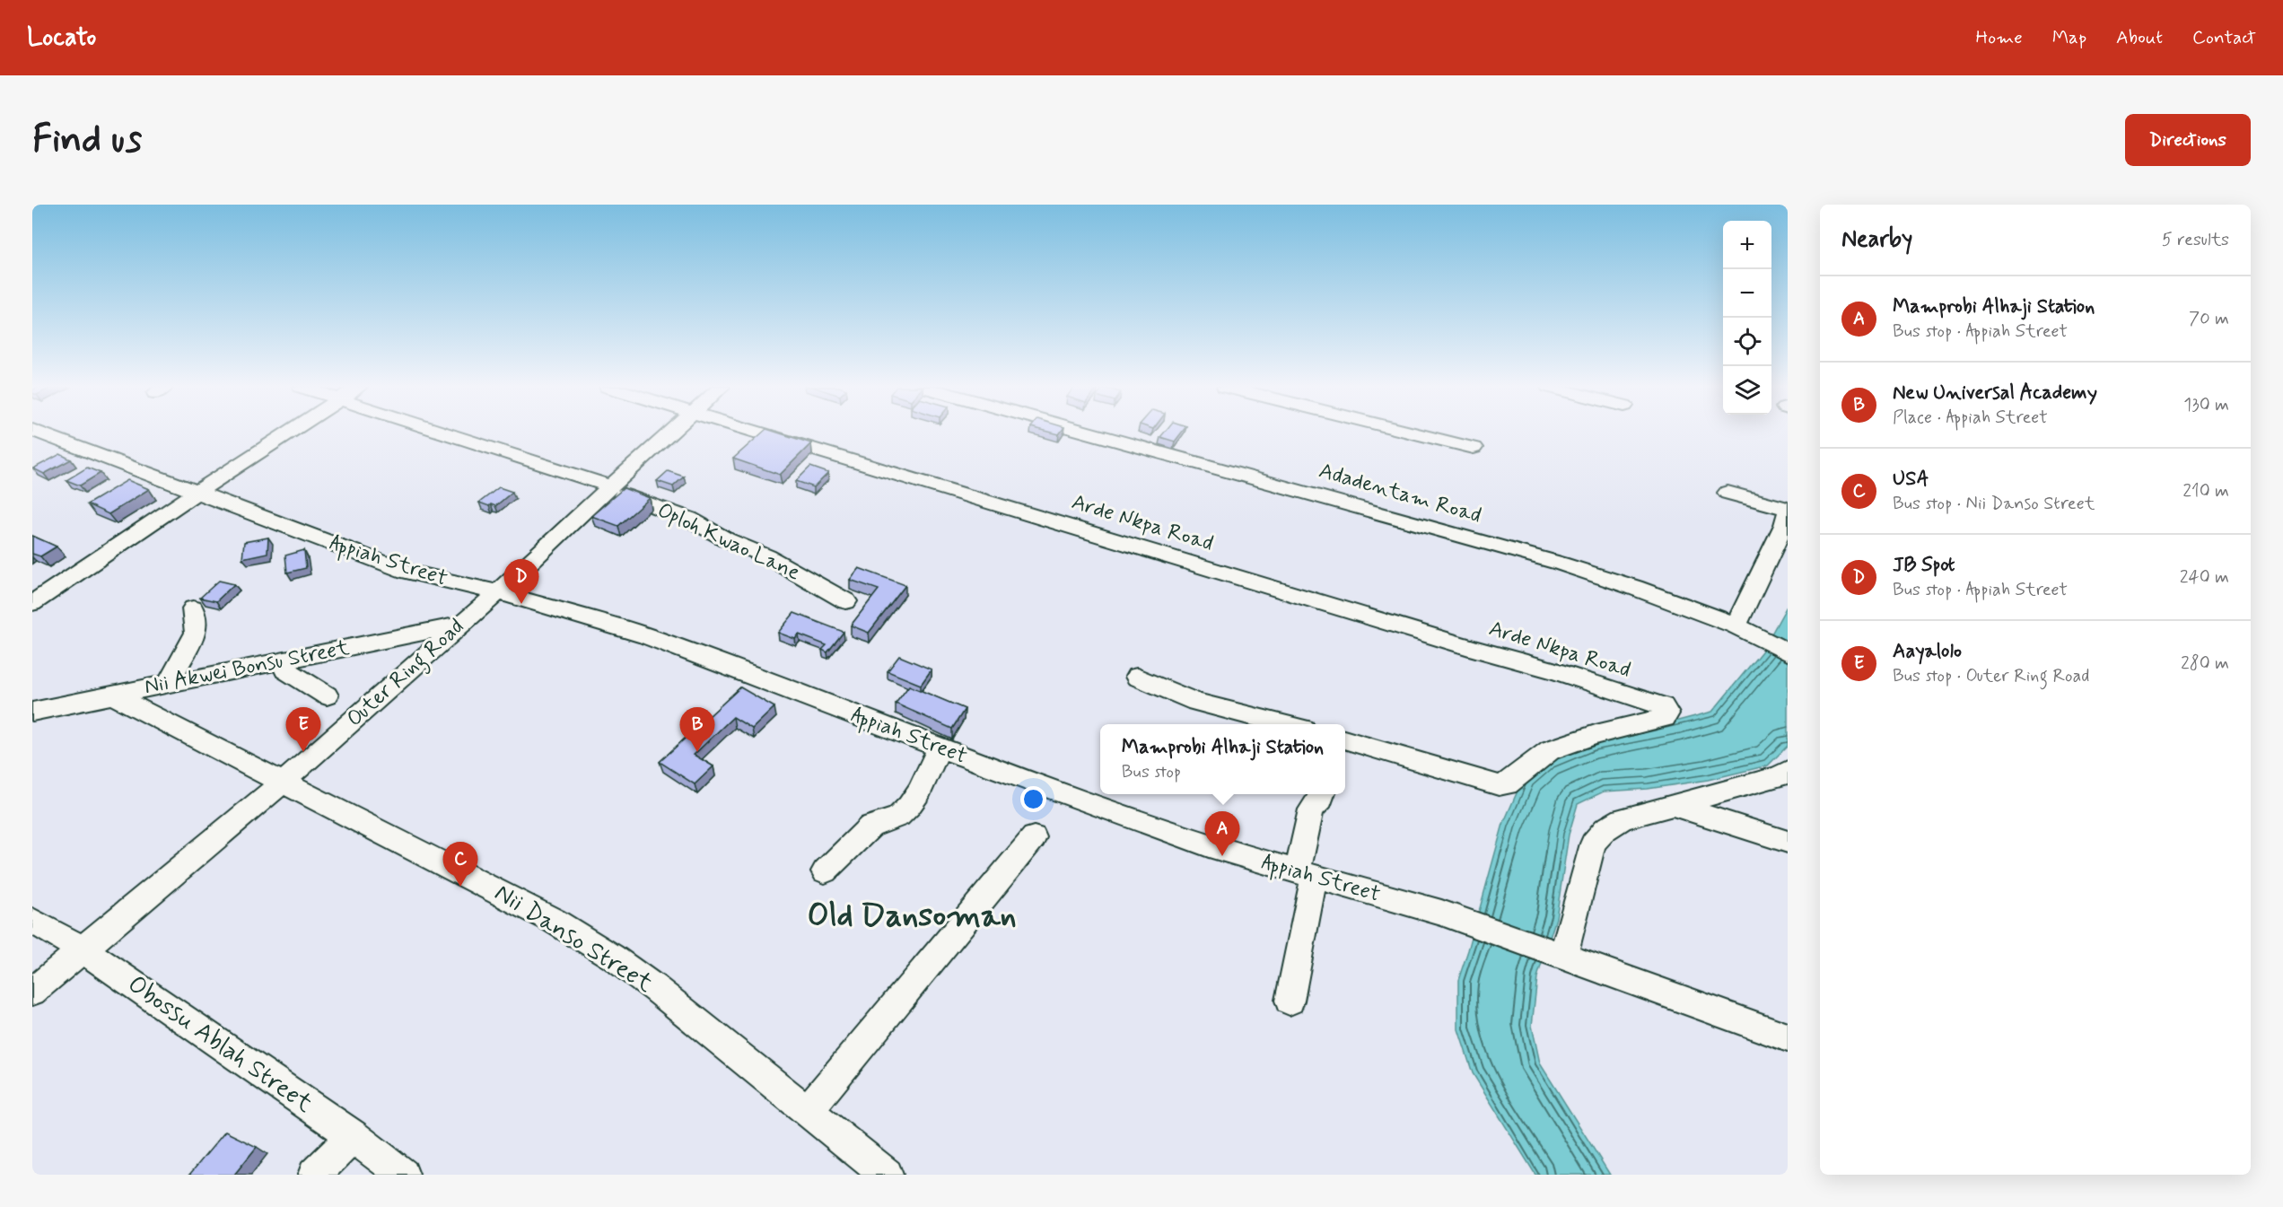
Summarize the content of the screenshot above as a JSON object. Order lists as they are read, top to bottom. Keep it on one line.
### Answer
{"streets":{"street":["Adadentam Road","Arde Nkpa Road","Oploh Kwao Lane","Appiah Street","Nii Akwei Bonsu Street","Outer Ring Road","Nii Danso Street","Obossu Ablah Street"]},"crossings":[["Oploh Kwao Lane","Outer Ring Road"],["Appiah Street","Outer Ring Road"],["Nii Akwei Bonsu Street","Outer Ring Road"],["Nii Akwei Bonsu Street","Nii Danso Street"],["Outer Ring Road","Nii Danso Street"],["Outer Ring Road","Obossu Ablah Street"]],"districts":["Old Dansoman"],"page":{"header":"Locato","nav":["Home","Map","About","Contact"],"buttons":"Directions","title":"Find us","heading":["Nearby","5 results"],"map_buttons":["+","−"],"list":[{"mark":"A","name":"Mamprobi Alhaji Station","note":"Bus stop · Appiah Street","value":"70 m"},{"mark":"B","name":"New Universal Academy","note":"Place · Appiah Street","value":"130 m"},{"mark":"C","name":"USA","note":"Bus stop · Nii Danso Street","value":"210 m"},{"mark":"D","name":"JB Spot","note":"Bus stop · Appiah Street","value":"240 m"},{"mark":"E","name":"Aayalolo","note":"Bus stop · Outer Ring Road","value":"280 m"}],"pins":["D","B","E","A","C"],"popup":["Mamprobi Alhaji Station","Bus stop"]}}
